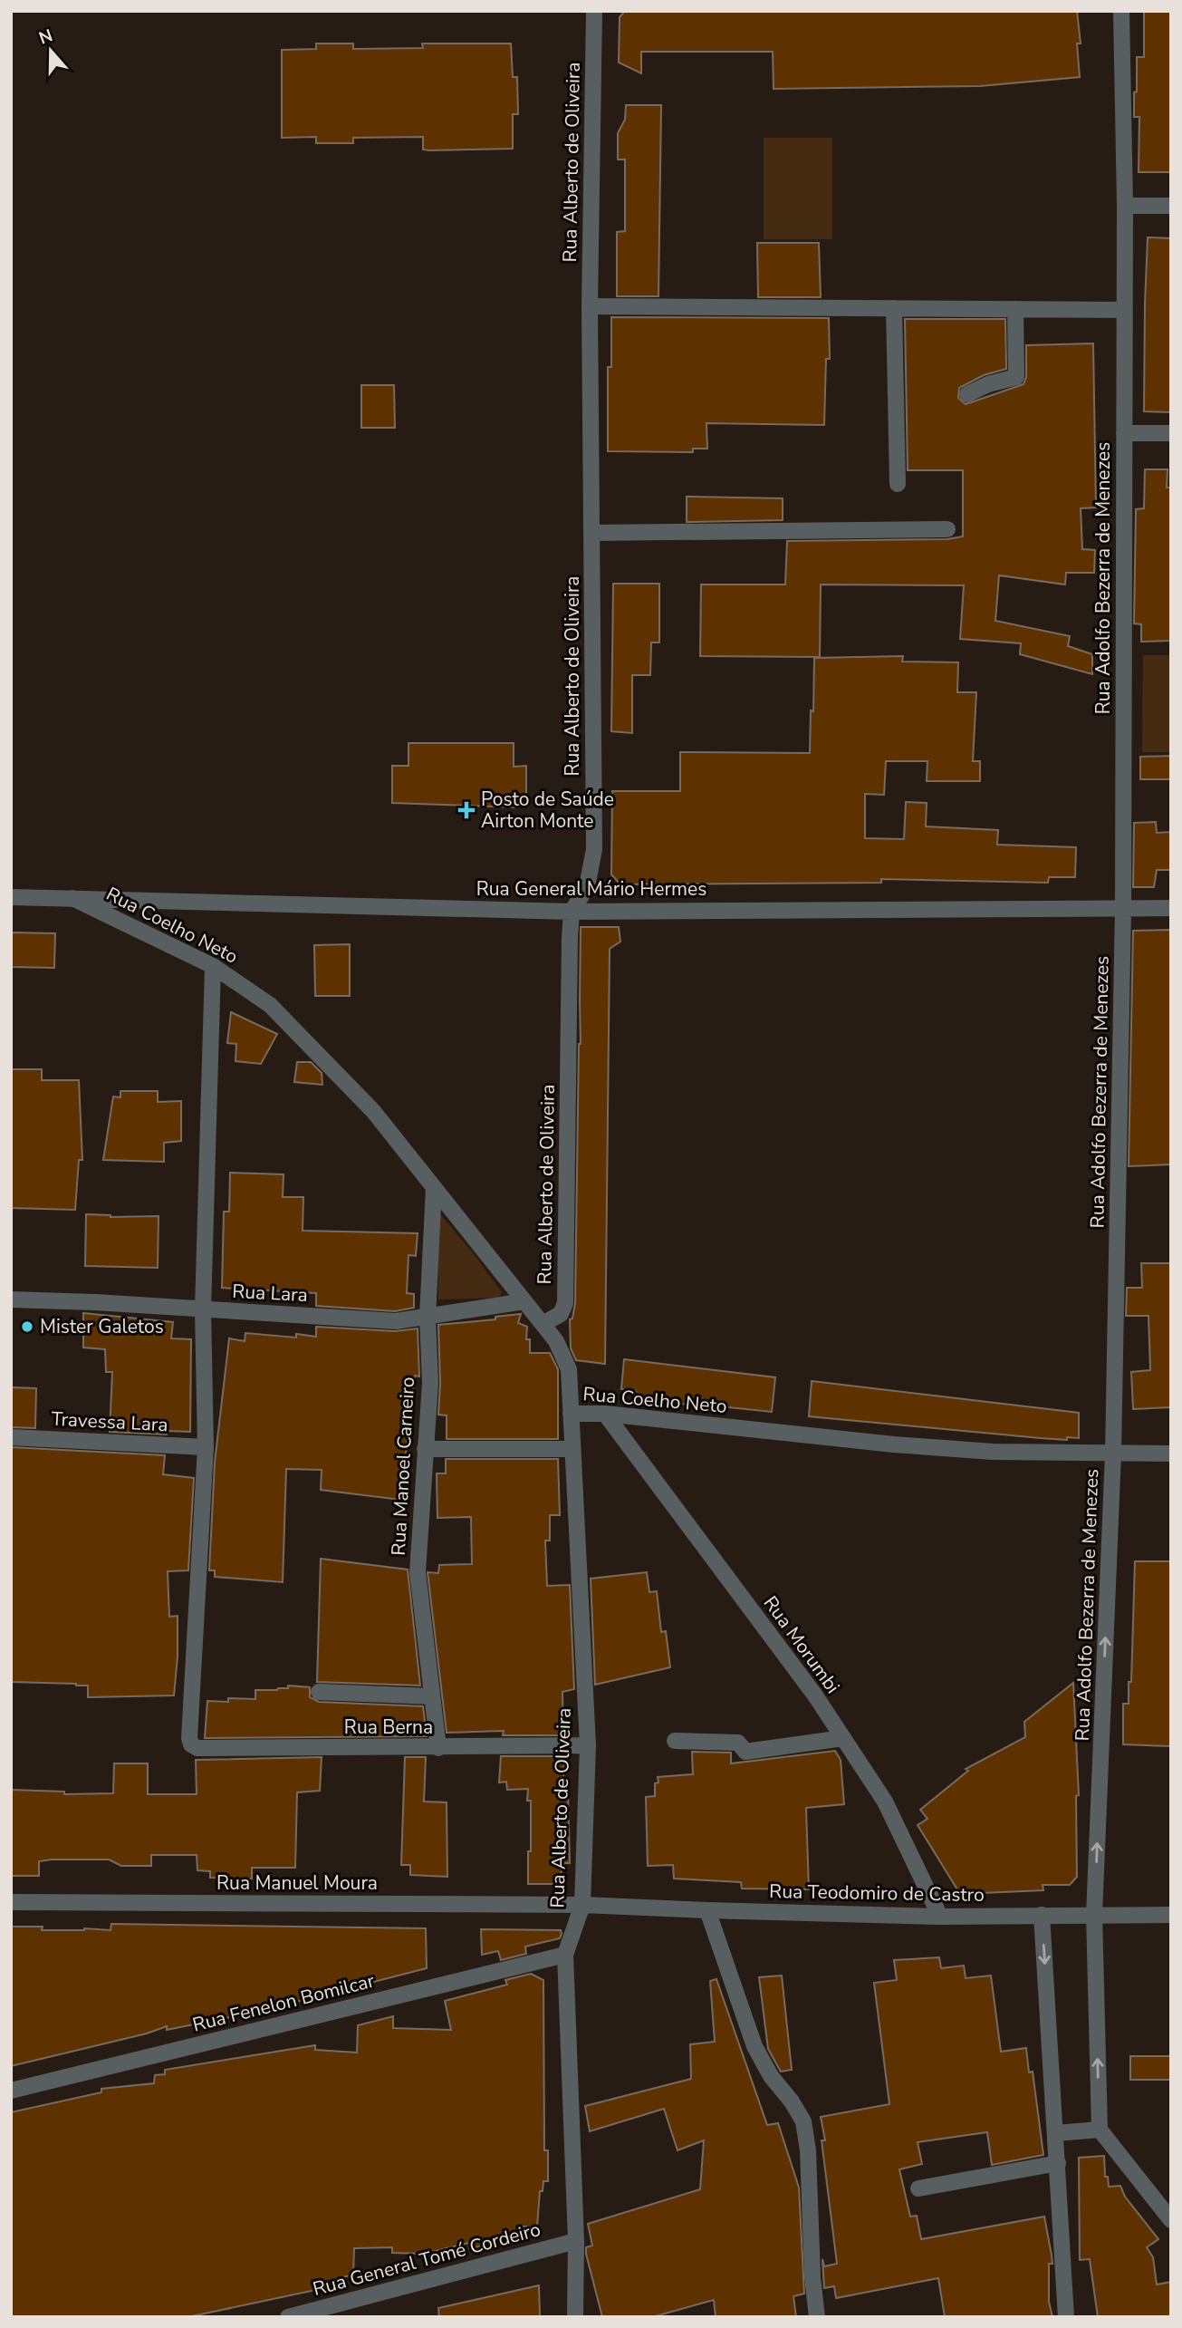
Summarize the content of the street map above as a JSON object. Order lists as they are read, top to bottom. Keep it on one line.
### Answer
{"streets":{"street":["Rua Alberto de Oliveira","Rua Adolfo Bezerra de Menezes","Rua General Mário Hermes","Rua Coelho Neto","Rua Lara","Travessa Lara","Rua Manoel Carneiro","Rua Morumbi","Rua Berna","Rua Manuel Moura","Rua Teodomiro de Castro","Rua Fenelon Bomilcar","Rua General Tomé Cordeiro"]},"crossings":[["Rua Alberto de Oliveira","Rua General Mário Hermes"],["Rua Alberto de Oliveira","Rua Coelho Neto"],["Rua Alberto de Oliveira","Rua Berna"],["Rua Alberto de Oliveira","Rua Manuel Moura"],["Rua Alberto de Oliveira","Rua Teodomiro de Castro"],["Rua Alberto de Oliveira","Rua Fenelon Bomilcar"],["Rua Alberto de Oliveira","Rua General Tomé Cordeiro"],["Rua Adolfo Bezerra de Menezes","Rua General Mário Hermes"],["Rua Adolfo Bezerra de Menezes","Rua Coelho Neto"],["Rua Adolfo Bezerra de Menezes","Rua Teodomiro de Castro"],["Rua General Mário Hermes","Rua Coelho Neto"],["Rua Coelho Neto","Rua Lara"],["Rua Coelho Neto","Rua Manoel Carneiro"],["Rua Coelho Neto","Rua Morumbi"],["Rua Lara","Rua Manoel Carneiro"],["Travessa Lara","Rua Berna"],["Rua Manoel Carneiro","Rua Berna"],["Rua Morumbi","Rua Teodomiro de Castro"],["Rua Manuel Moura","Rua Teodomiro de Castro"]],"places":{"health":["Posto de Saúde Airton Monte"],"other":["Mister Galetos"]},"north":"top"}
